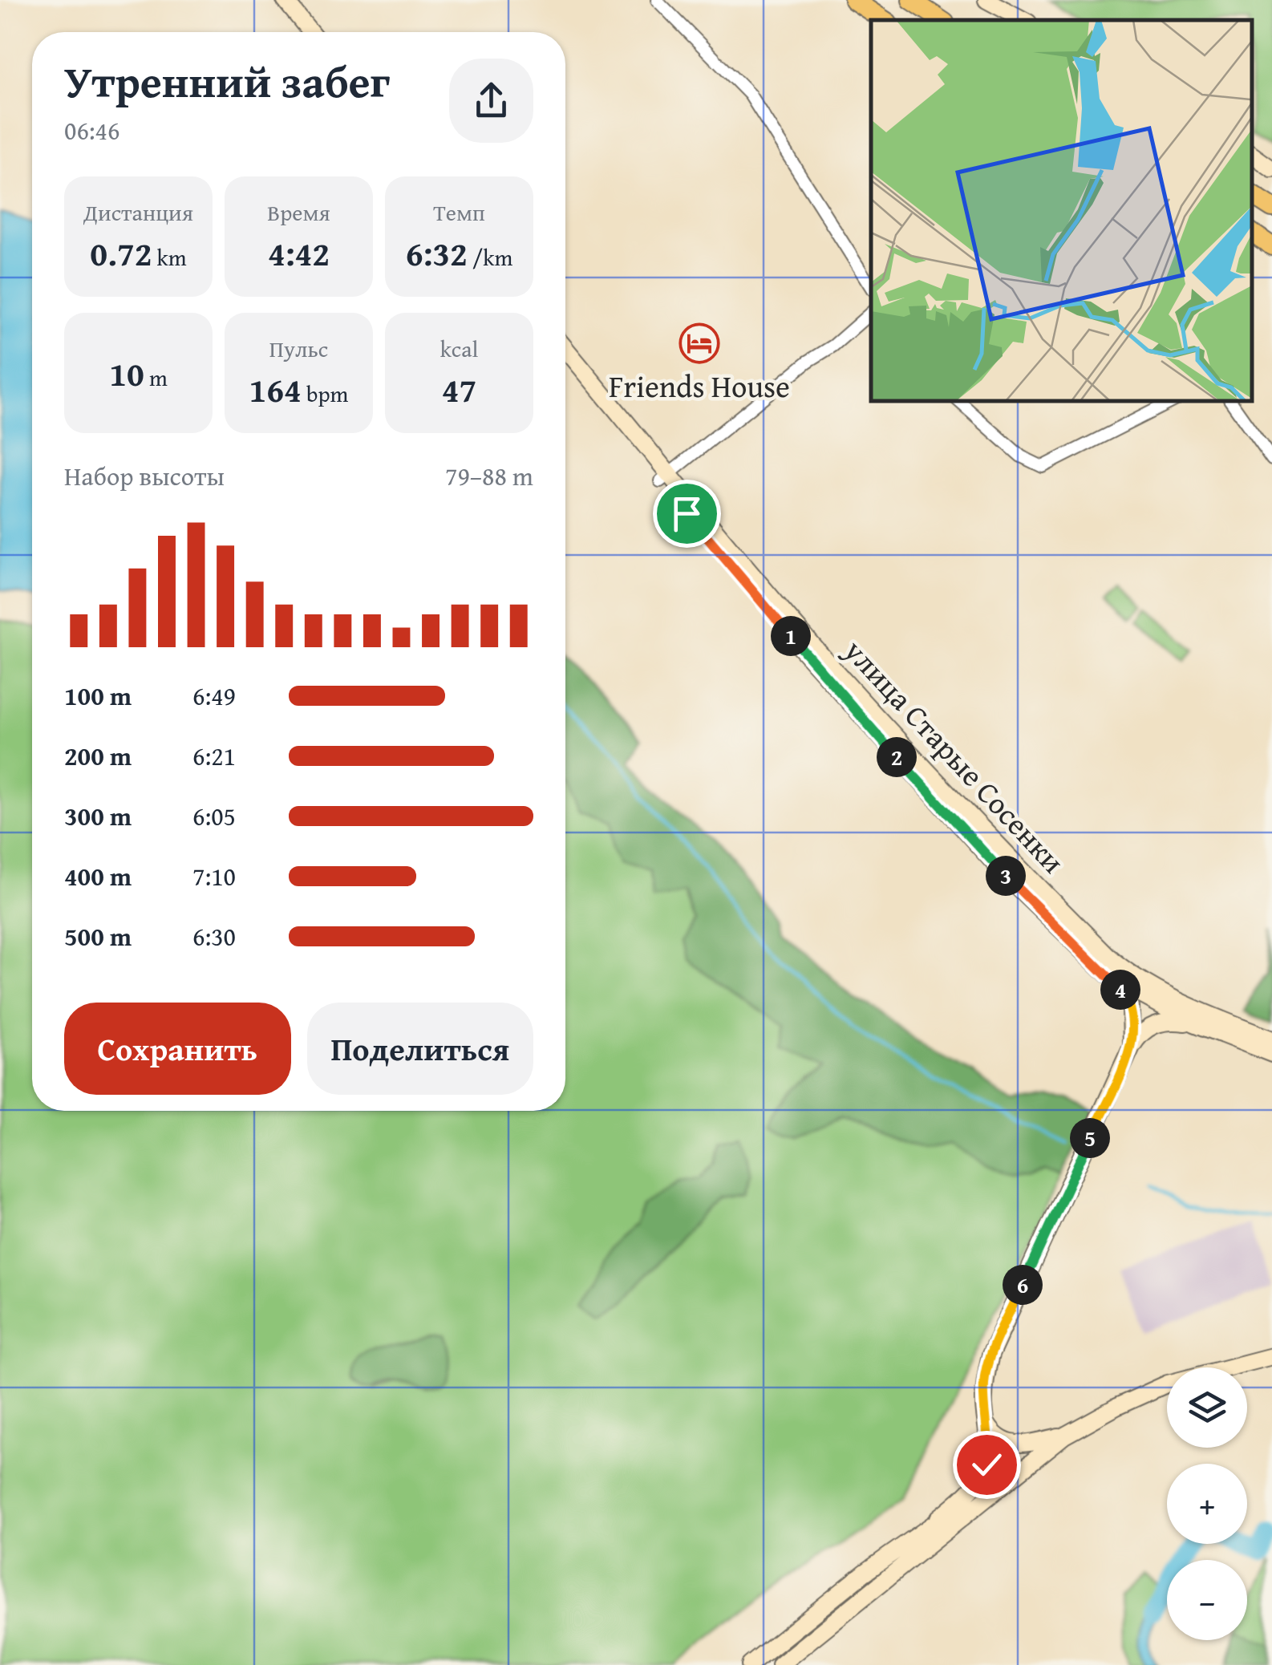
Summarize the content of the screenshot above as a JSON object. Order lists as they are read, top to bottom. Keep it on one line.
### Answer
{"streets":{"main road":["улица Старые Сосенки"]},"places":{"hotel":["Friends House"]},"page":{"heading":["Утренний забег","06:46"],"stats":[["Дистанция","0.72 km"],["Время","4:42"],["Темп","6:32 /km"],["10 m"],["Пульс","164 bpm"],["kcal","47"]],"chart":["Набор высоты","79–88 m"],"pins":["1","2","3","4","5","6"],"list":[{"name":"100 m","note":"6:49"},{"name":"200 m","note":"6:21"},{"name":"300 m","note":"6:05"},{"name":"400 m","note":"7:10"},{"name":"500 m","note":"6:30"}],"buttons":["Сохранить","Поделиться"],"map_buttons":["+","−"]}}
